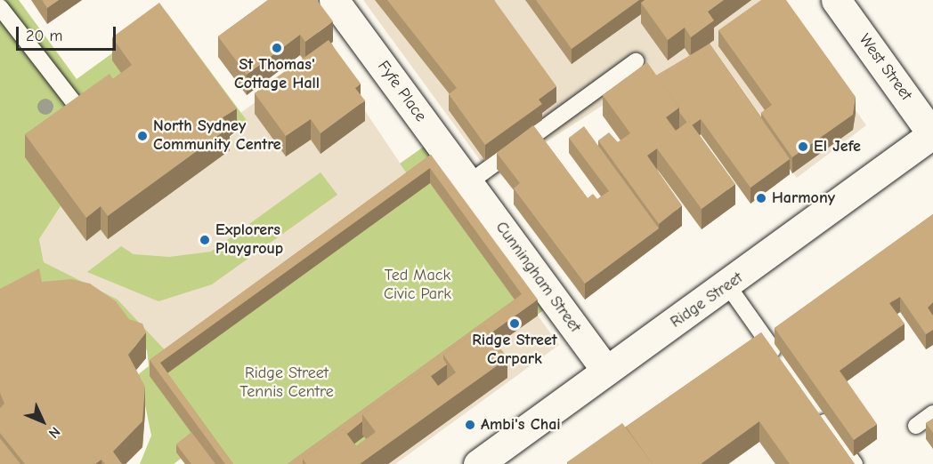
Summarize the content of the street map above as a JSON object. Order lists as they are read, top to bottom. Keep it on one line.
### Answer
{"streets":{"street":["West Street","Fyfe Place","Cunningham Street","Ridge Street"]},"crossings":[["West Street","Ridge Street"],["Fyfe Place","Cunningham Street"],["Cunningham Street","Ridge Street"]],"parks":["Ted Mack Civic Park","Ridge Street Tennis Centre"],"places":["St Thomas' Cottage Hall","North Sydney Community Centre","El Jefe","Harmony","Explorers Playgroup","Ridge Street Carpark","Ambi's Chai"],"scale_bar":"20 m","north":"bottom right"}
